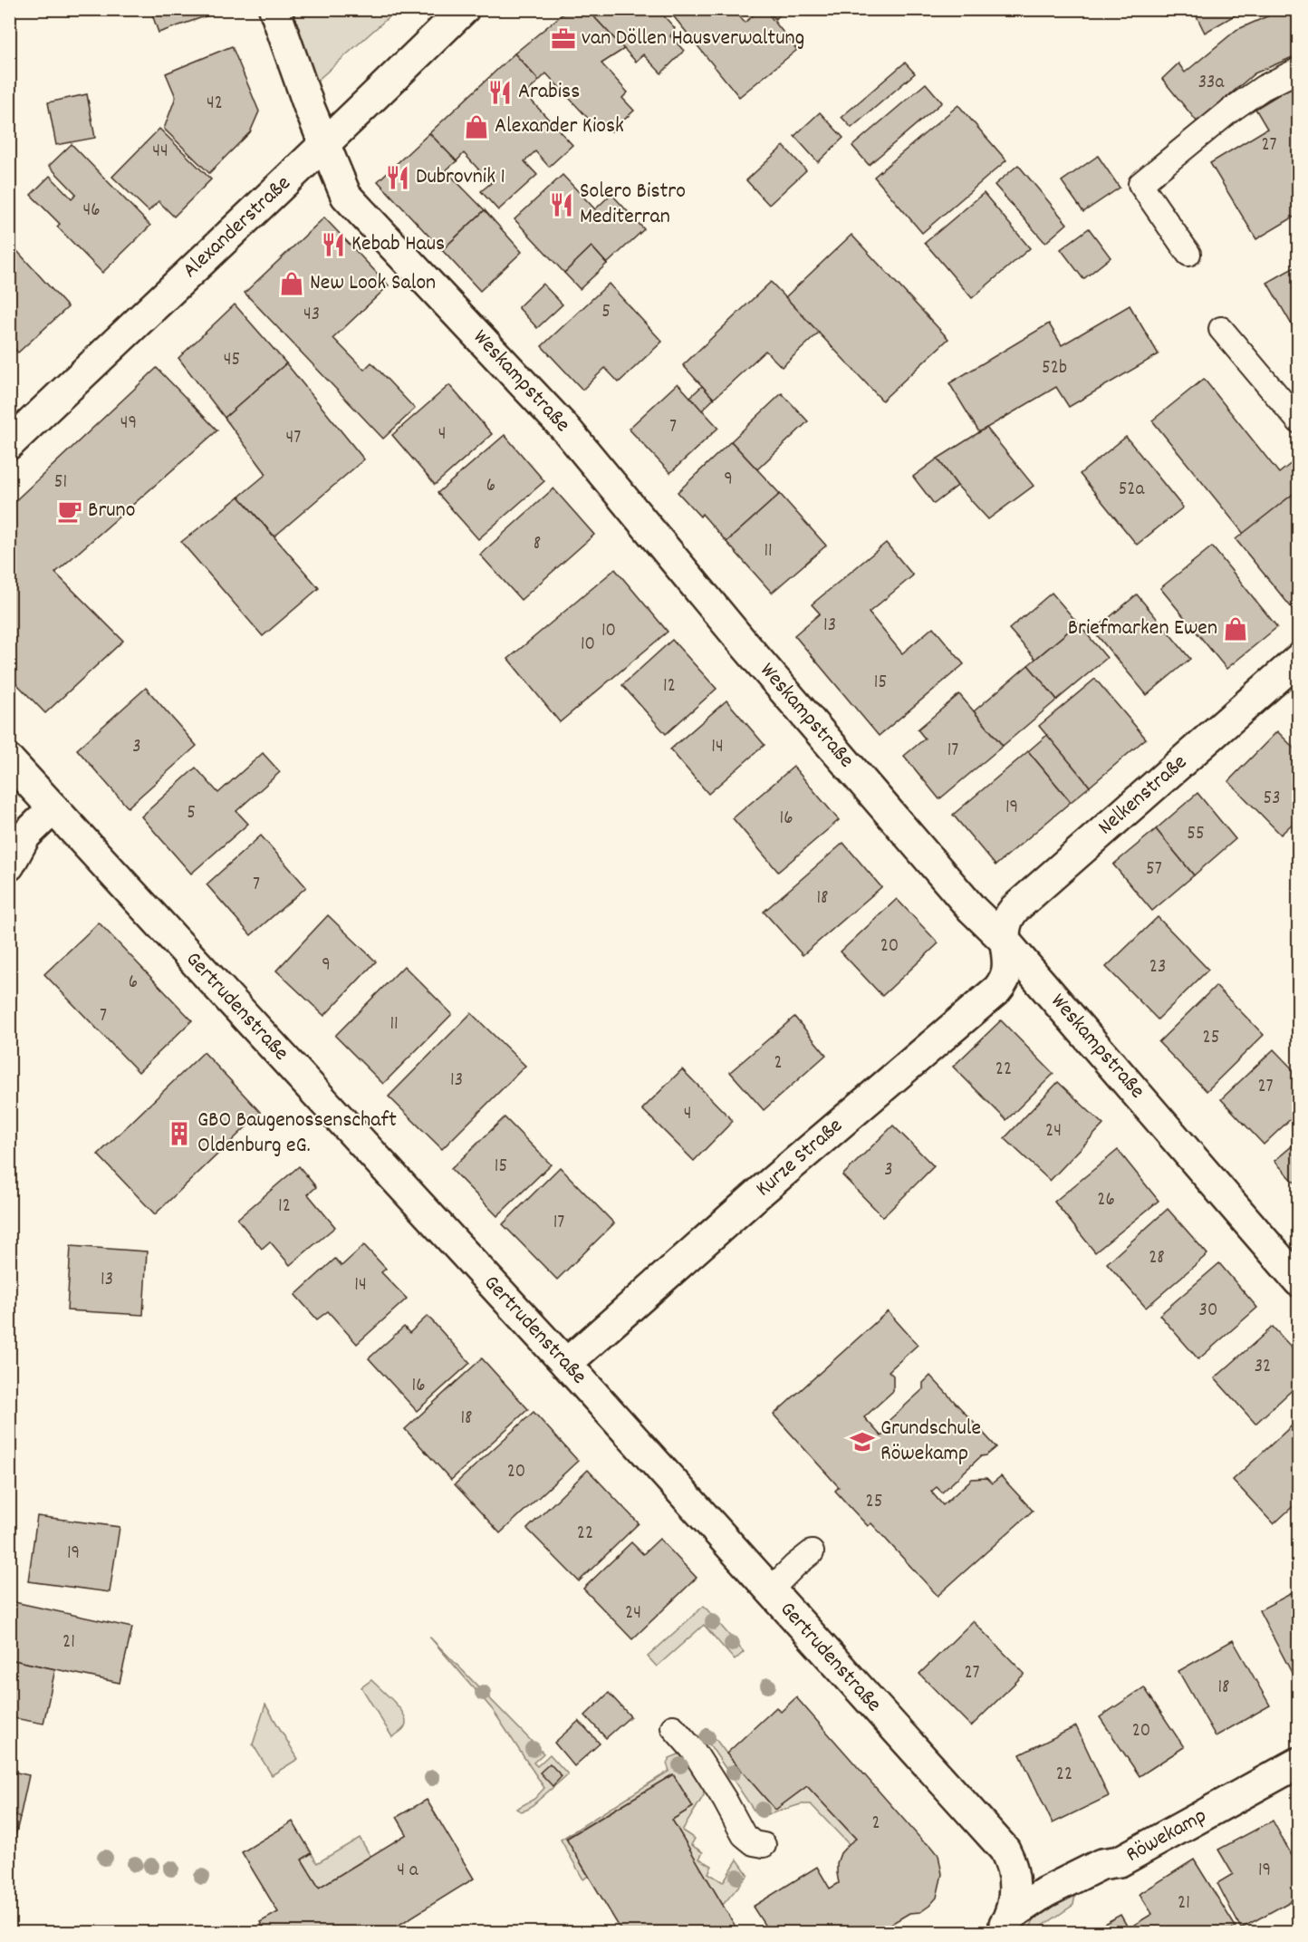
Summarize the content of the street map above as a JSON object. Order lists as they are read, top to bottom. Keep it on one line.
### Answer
{"streets":{"street":["Alexanderstraße","Weskampstraße","Nelkenstraße","Gertrudenstraße","Kurze Straße","Röwekamp"]},"crossings":[["Alexanderstraße","Weskampstraße"],["Weskampstraße","Nelkenstraße"],["Weskampstraße","Kurze Straße"],["Nelkenstraße","Kurze Straße"],["Gertrudenstraße","Kurze Straße"],["Gertrudenstraße","Röwekamp"]],"places":{"office":["van Döllen Hausverwaltung"],"restaurant":["Arabiss","Dubrovnik 1","Solero Bistro Mediterran","Kebab Haus"],"shop":["Alexander Kiosk","New Look Salon","Briefmarken Ewen"],"cafe":["Bruno"],"building":["GBO Baugenossenschaft Oldenburg eG."],"school or university":["Grundschule Röwekamp"]},"house_numbers":["33a","42","27","44","46","5","43","45","52b","49","7","4","47","9","51","6","52a","8","11","13","10","10","15","12","3","14","17","53","19","5","16","55","57","7","18","20","9","23","6","7","11","25","2","22","13","27","4","24","15","3","26","12","17","28","13","14","30","32","16","18","20","25","22","19","24","21","27","18","20","22","2","4 a","19","21"]}
